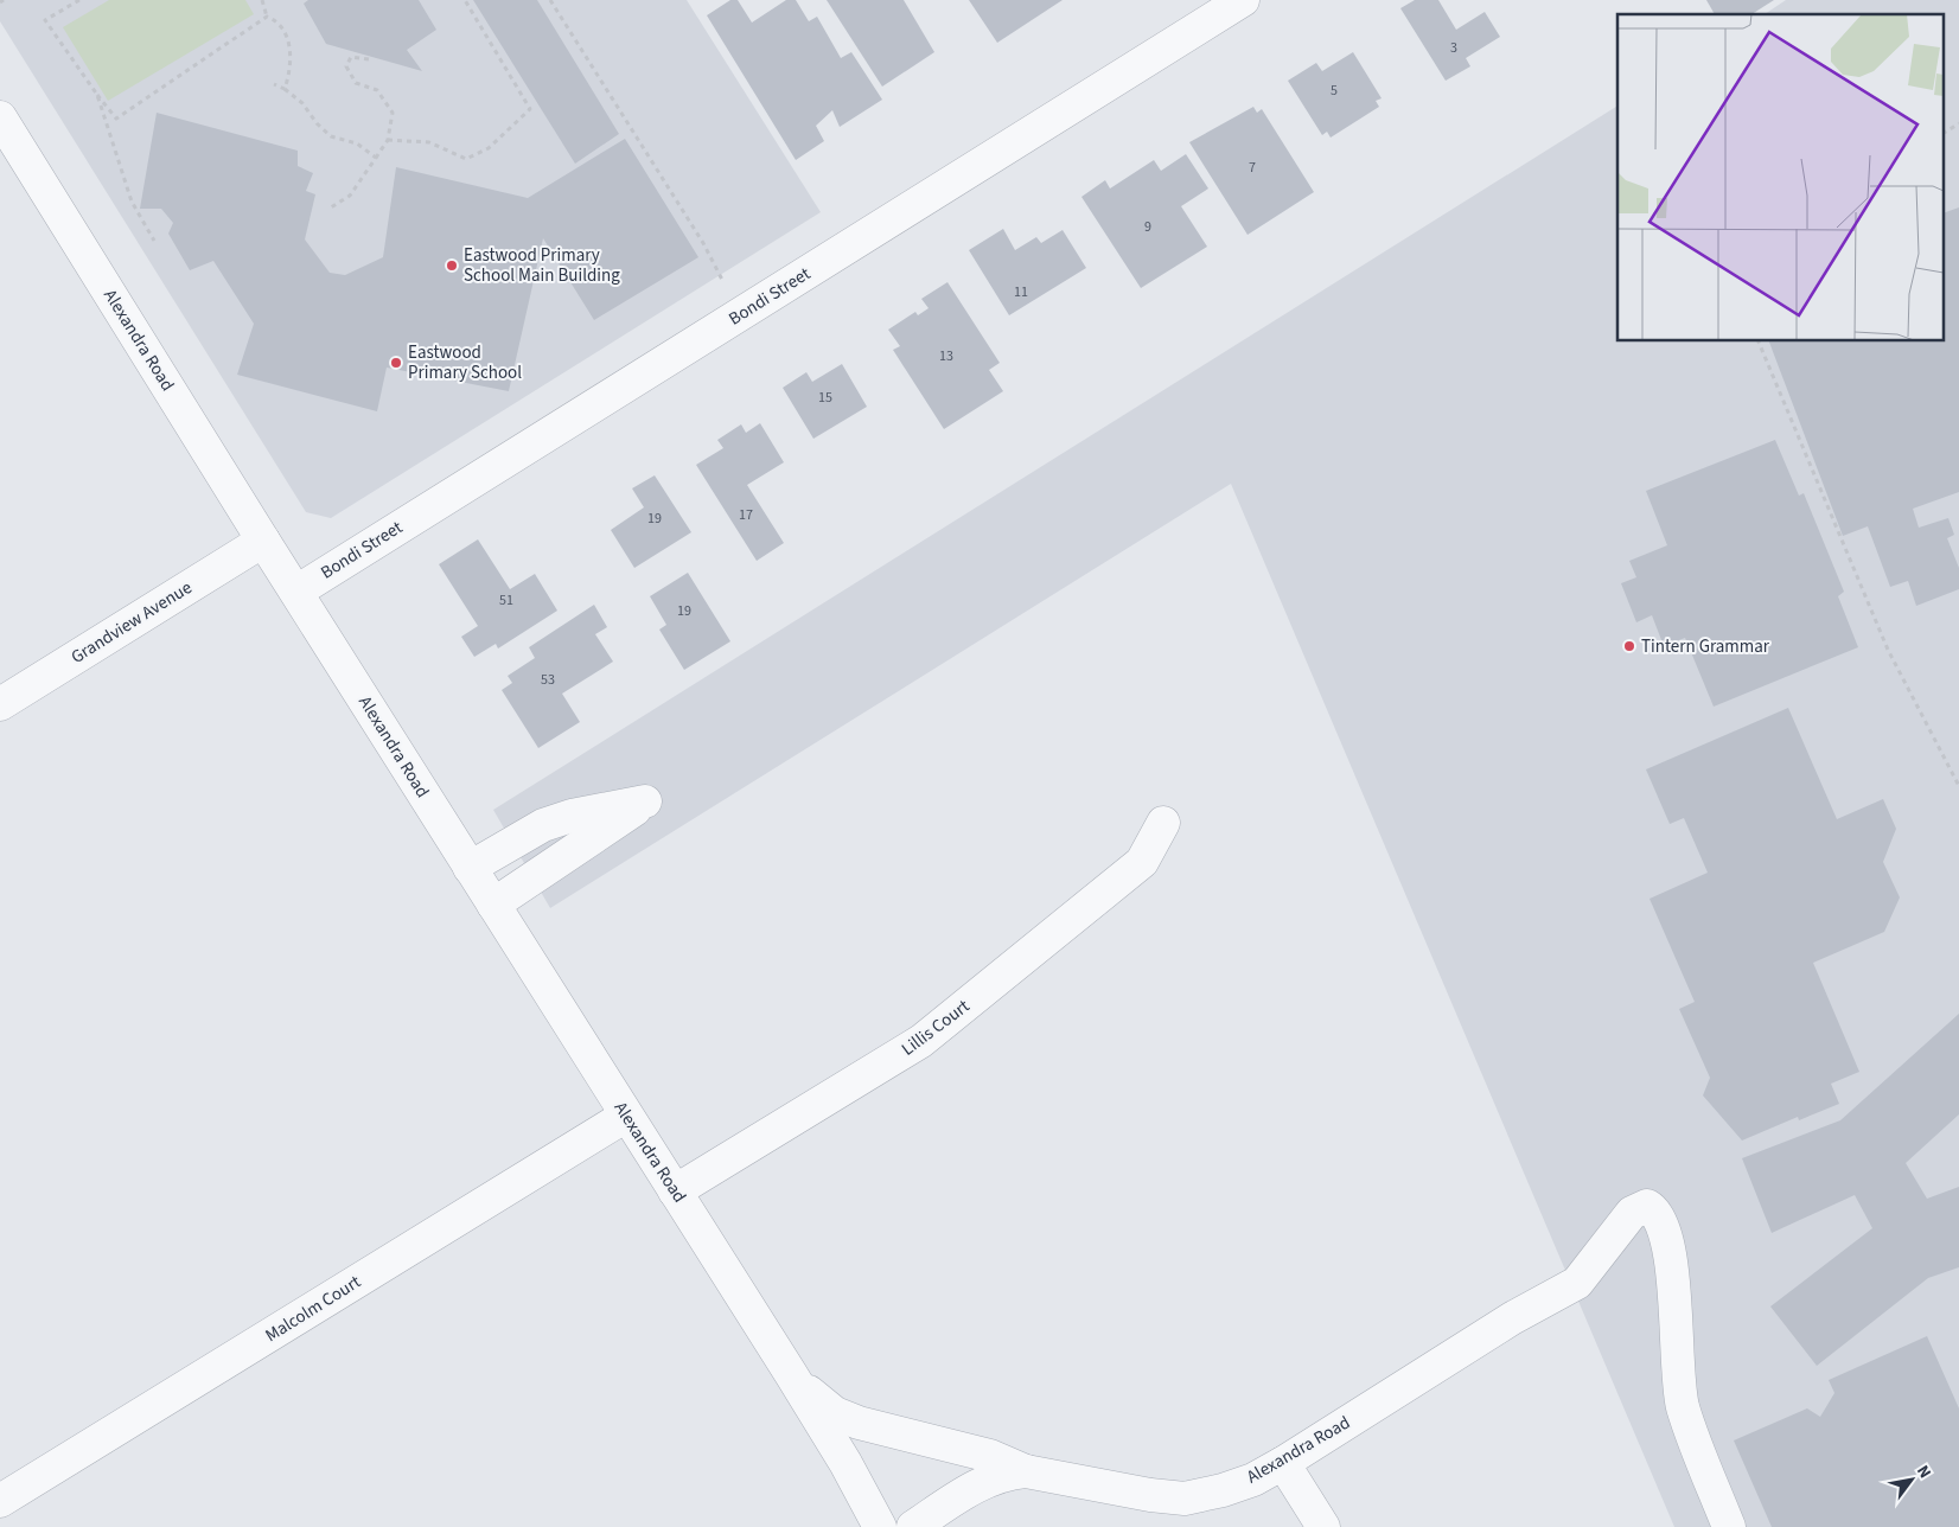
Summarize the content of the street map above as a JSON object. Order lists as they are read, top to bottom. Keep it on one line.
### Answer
{"streets":{"street":["Bondi Street","Alexandra Road","Grandview Avenue","Lillis Court","Malcolm Court"]},"crossings":[["Bondi Street","Alexandra Road"],["Alexandra Road","Grandview Avenue"],["Alexandra Road","Lillis Court"],["Alexandra Road","Malcolm Court"]],"places":["Eastwood Primary School Main Building","Eastwood Primary School","Tintern Grammar"],"house_numbers":["3","5","7","9","11","13","15","17","19","51","19","53"],"north":"top right"}
